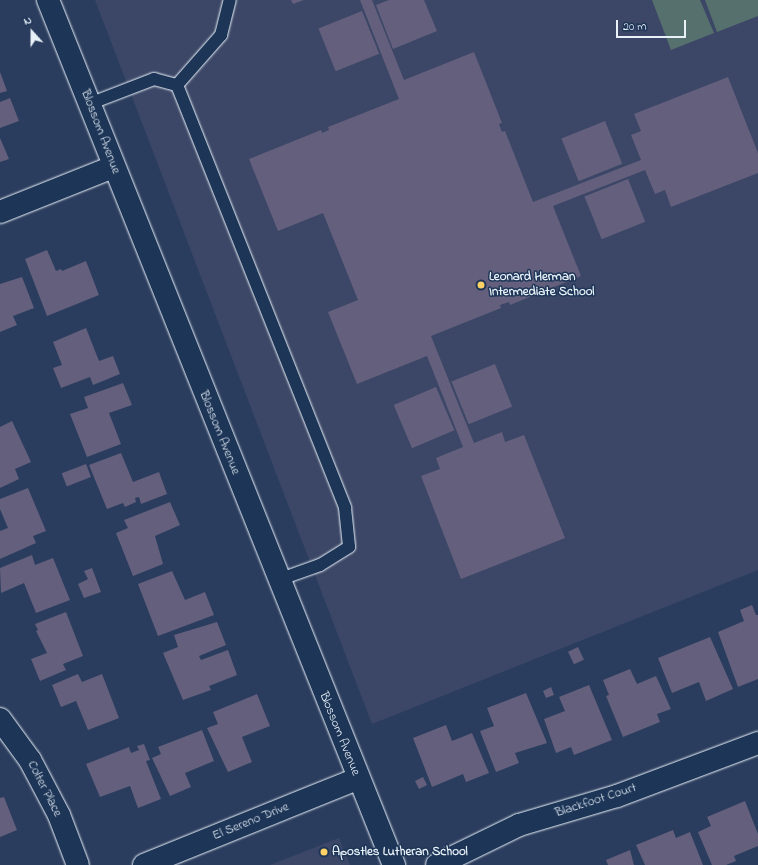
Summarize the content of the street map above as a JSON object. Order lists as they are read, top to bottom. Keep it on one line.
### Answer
{"streets":{"street":["Blossom Avenue","Colter Place","Blackfoot Court","El Sereno Drive"]},"crossings":[["Blossom Avenue","El Sereno Drive"]],"places":["Leonard Herman Intermediate School","Apostles Lutheran School"],"scale_bar":"20 m","north":"top"}
